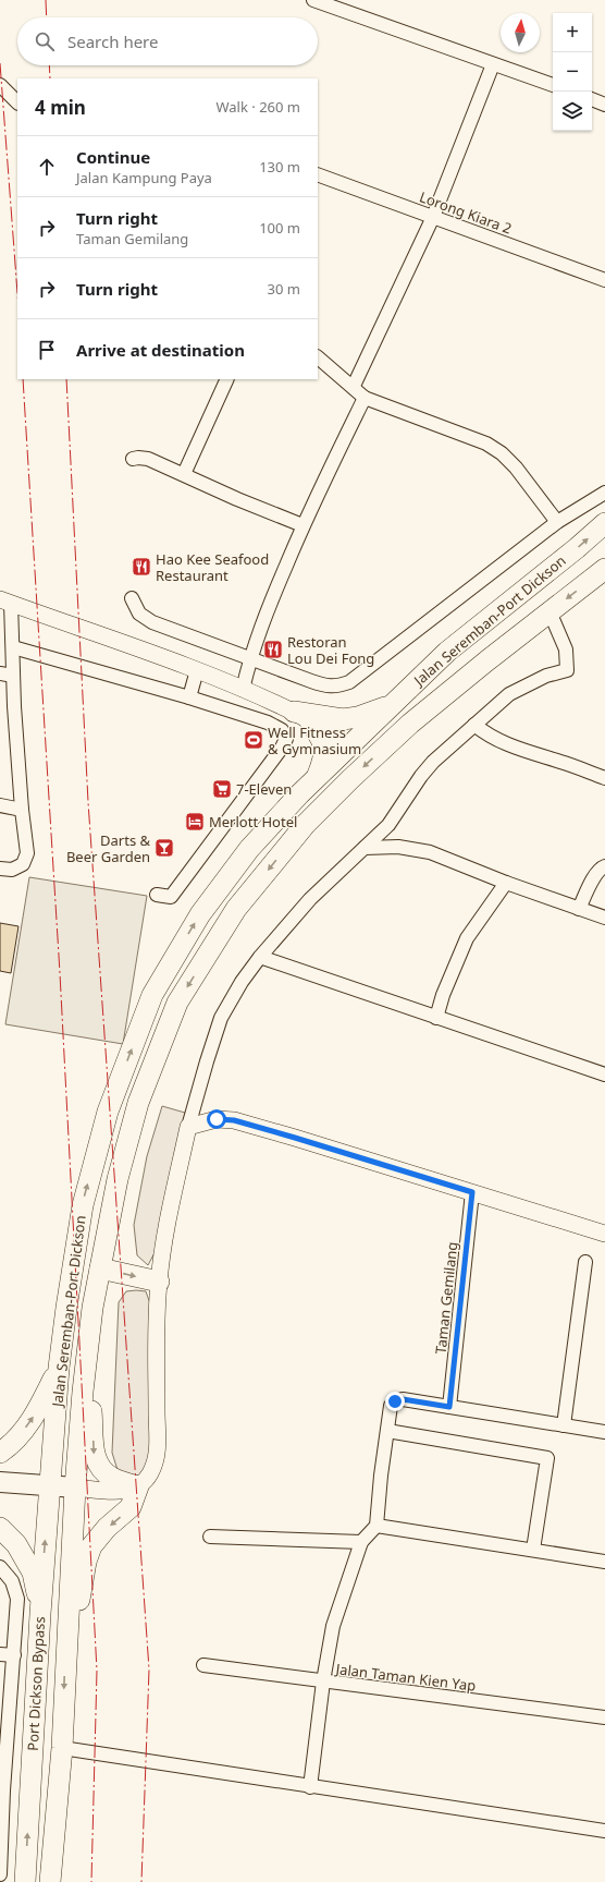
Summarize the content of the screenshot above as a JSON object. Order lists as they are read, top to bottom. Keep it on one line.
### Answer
{"streets":{"highway":["Jalan Seremban-Port Dickson","Port Dickson Bypass"],"street":["Lorong Kiara 2","Taman Gemilang","Jalan Taman Kien Yap"]},"crossings":[["Jalan Seremban-Port Dickson","Port Dickson Bypass"]],"places":{"restaurant":["Hao Kee Seafood Restaurant","Restoran Lou Dei Fong"],"sports":["Well Fitness & Gymnasium"],"supermarket":["7-Eleven"],"hotel":["Merlott Hotel"],"bar":["Darts & Beer Garden"]},"north":"top","page":{"map_buttons":["+","−"],"search":"Search here","heading":["4 min","Walk · 260 m"],"list":[["Continue","Jalan Kampung Paya","130 m"],["Turn right","Taman Gemilang","100 m"],["Turn right","30 m"],"Arrive at destination"]}}
